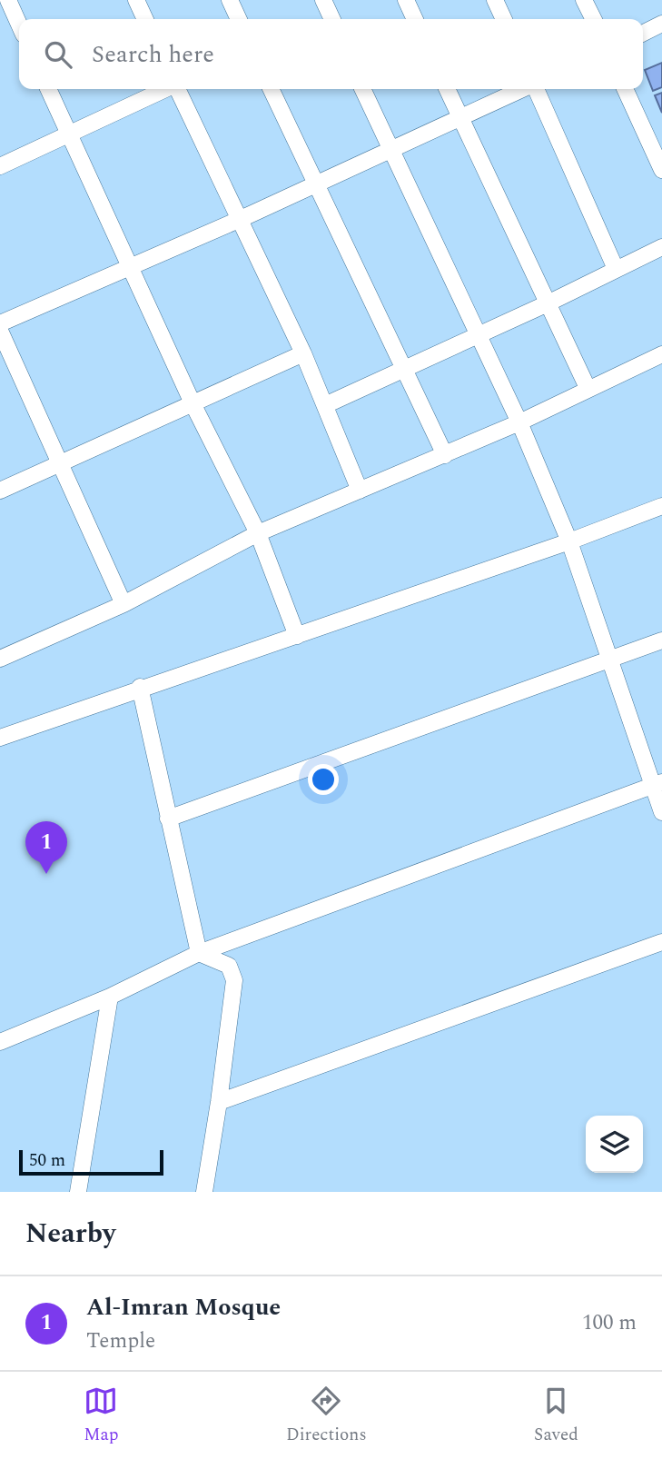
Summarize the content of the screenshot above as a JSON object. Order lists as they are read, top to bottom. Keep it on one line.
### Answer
{"scale_bar":"50 m","page":{"search":"Search here","pins":"1","scale":"50 m","heading":"Nearby","list":[{"mark":"1","name":"Al-Imran Mosque","note":"Temple","value":"100 m"}],"nav":["Map","Directions","Saved"]}}
